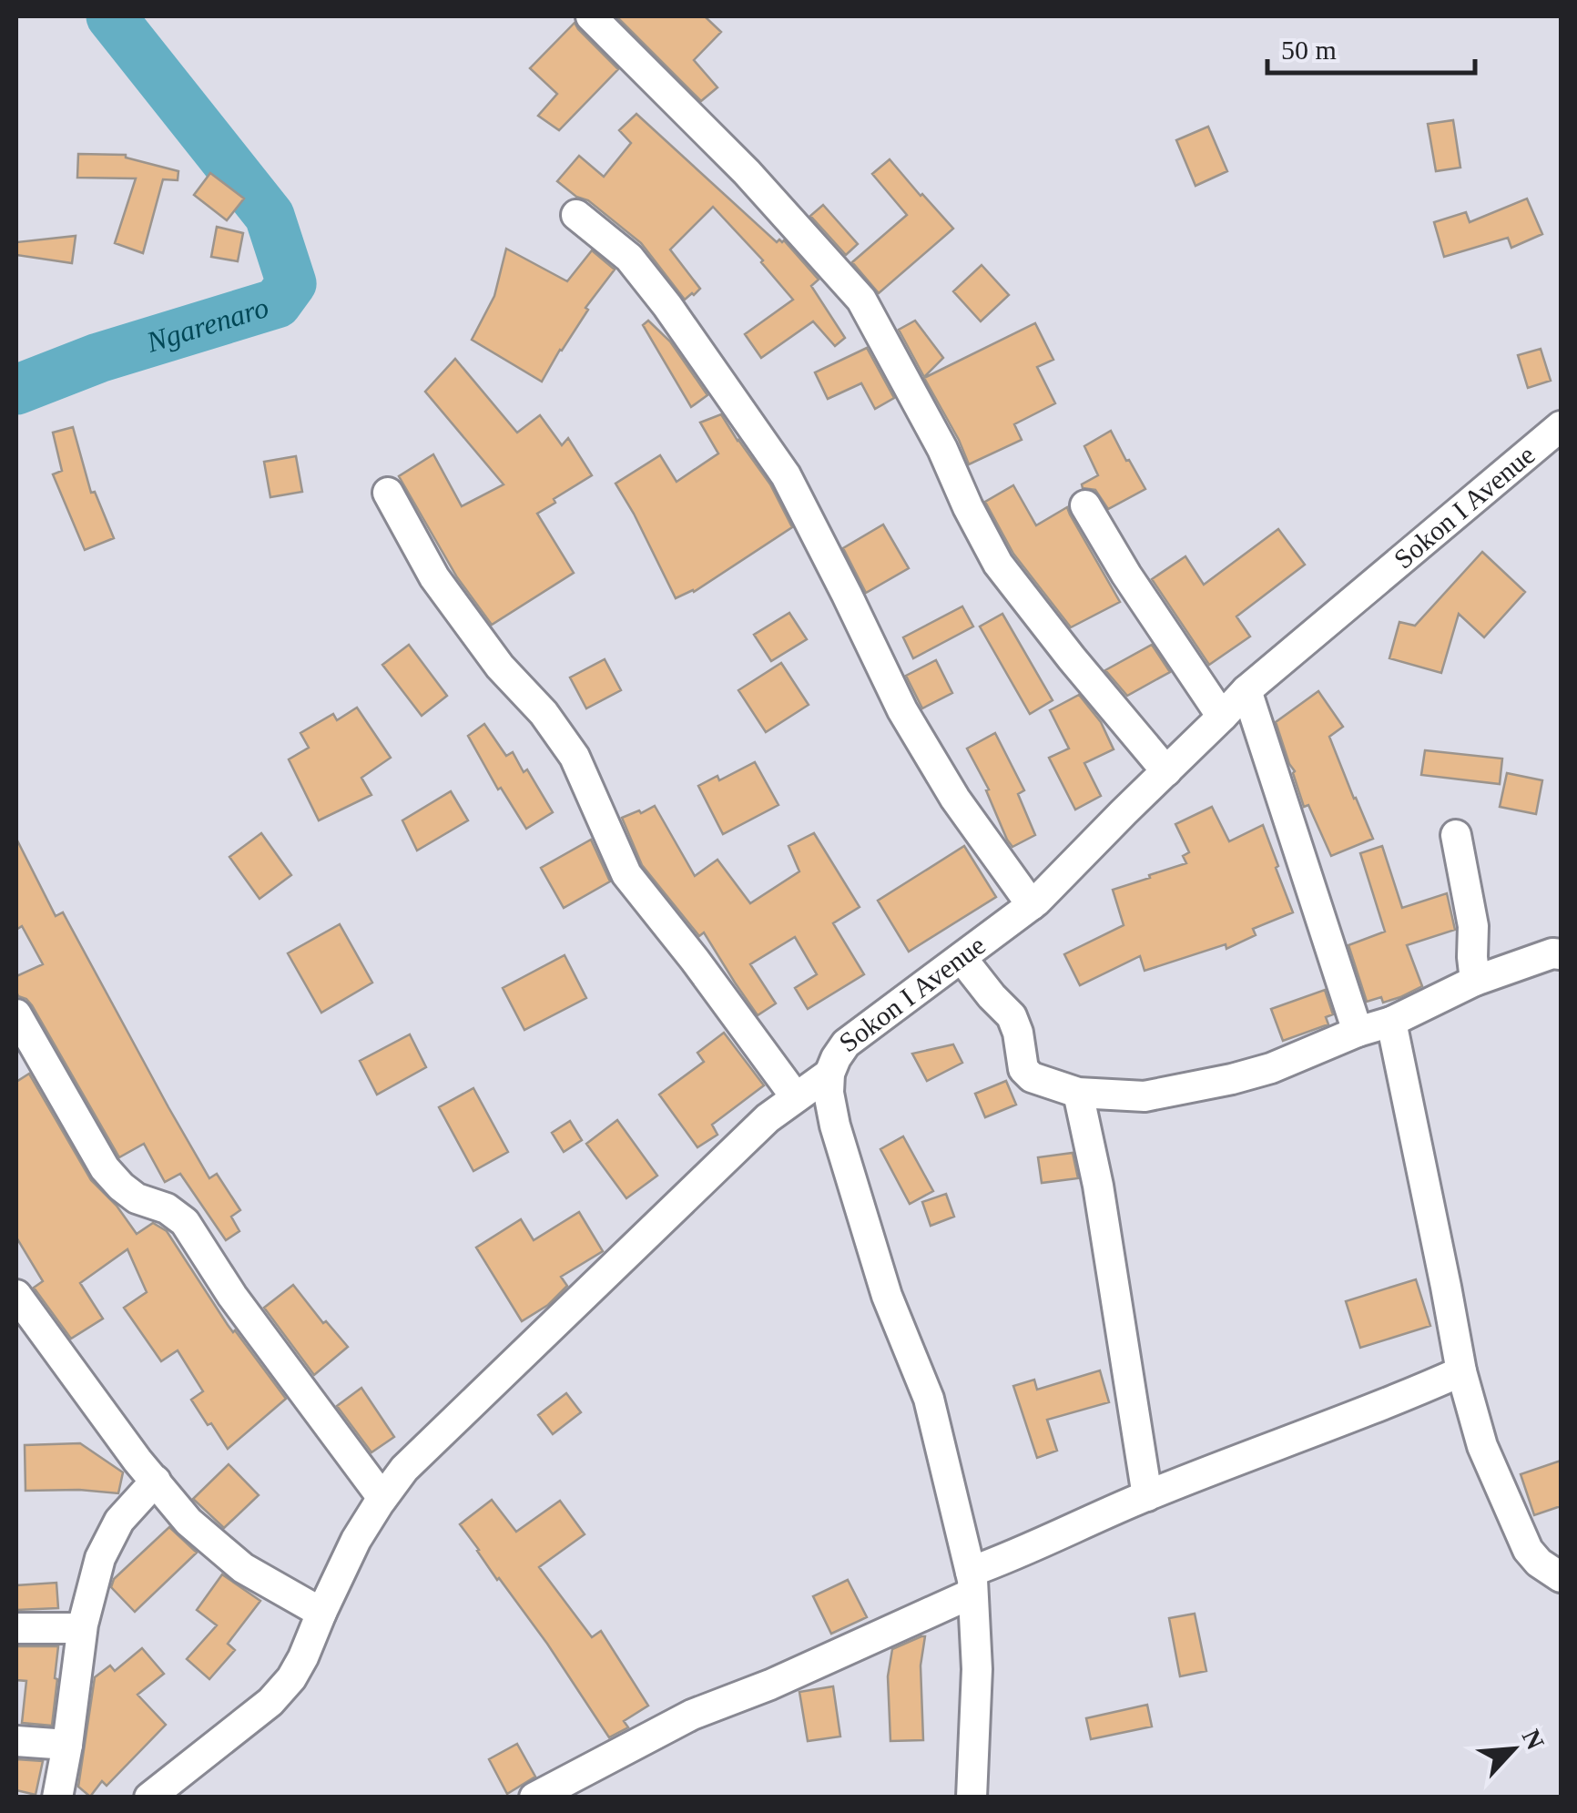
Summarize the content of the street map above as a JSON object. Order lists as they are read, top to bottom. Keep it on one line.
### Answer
{"streets":{"street":["Sokon I Avenue"]},"water":["Ngarenaro"],"scale_bar":"50 m","north":"top right"}
